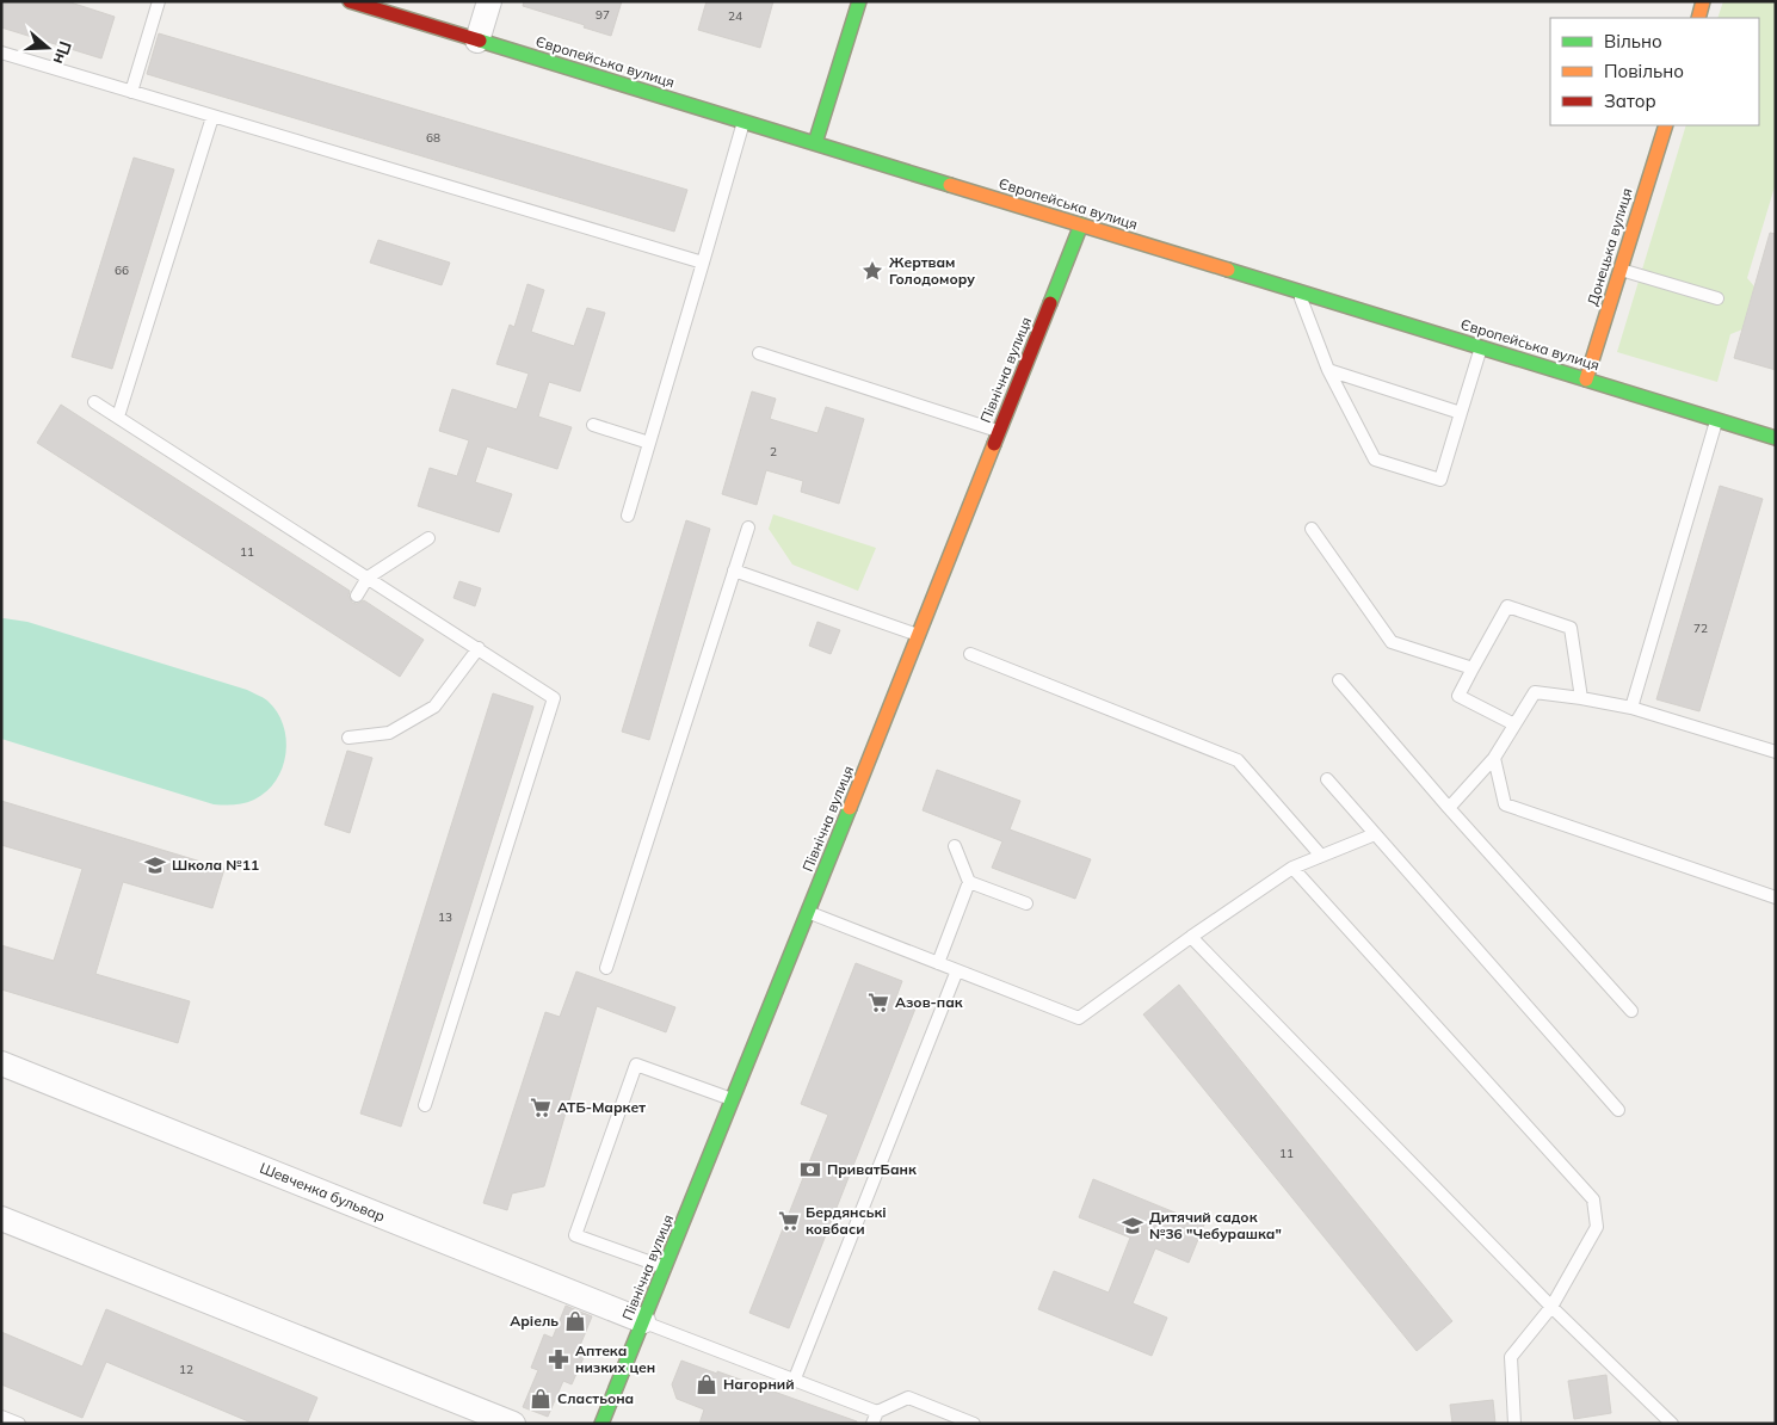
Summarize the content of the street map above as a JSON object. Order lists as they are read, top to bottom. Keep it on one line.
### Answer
{"streets":{"street":["Європейська вулиця","Донецька вулиця","Північна вулиця","Шевченка бульвар"]},"crossings":[["Європейська вулиця","Донецька вулиця"],["Європейська вулиця","Північна вулиця"],["Північна вулиця","Шевченка бульвар"]],"places":{"place":["Жертвам Голодомору"],"school or university":["Школа №11","Дитячий садок №36 \"Чебурашка\""],"supermarket":["Азов-пак","АТБ-Маркет","Бердянські ковбаси"],"bank":["ПриватБанк"],"shop":["Аріель","Нагорний","Сластьона"],"pharmacy":["Аптека низких цен"]},"house_numbers":["97","24","68","66","2","11","72","13","11","12"],"legend":["Вільно","Повільно","Затор"],"north":"right"}
